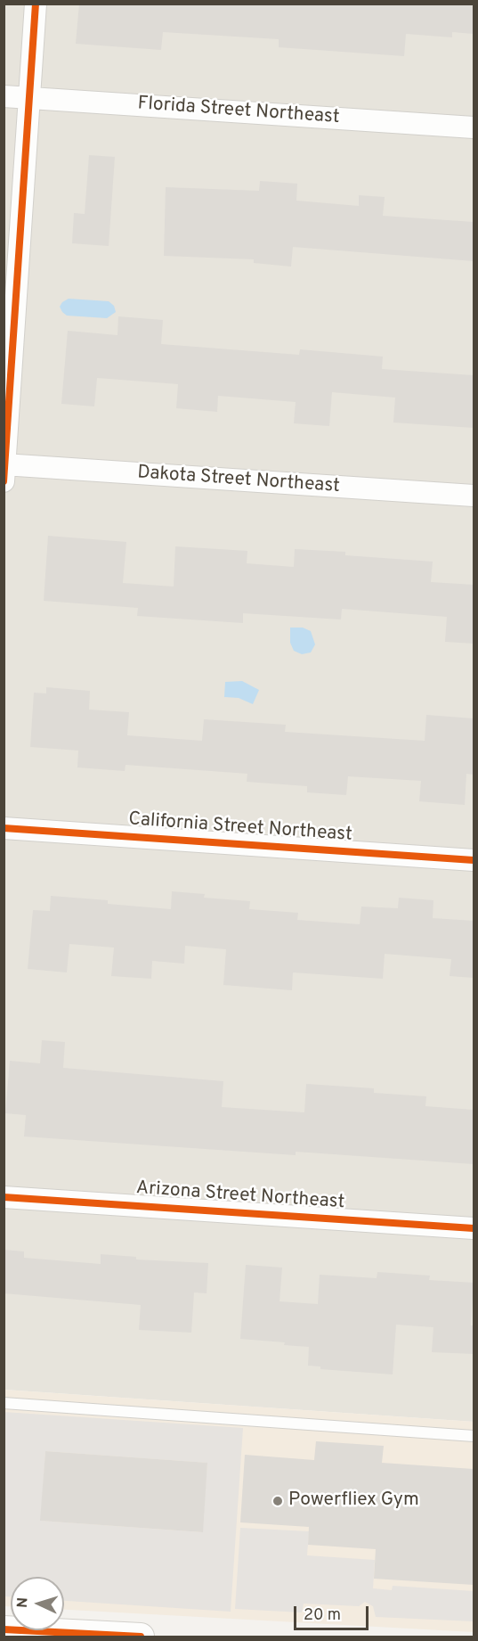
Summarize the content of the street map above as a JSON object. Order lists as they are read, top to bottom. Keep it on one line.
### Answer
{"streets":{"street":["Florida Street Northeast","Dakota Street Northeast","California Street Northeast","Arizona Street Northeast"]},"places":["Powerfliex Gym"],"scale_bar":"20 m","north":"left"}
